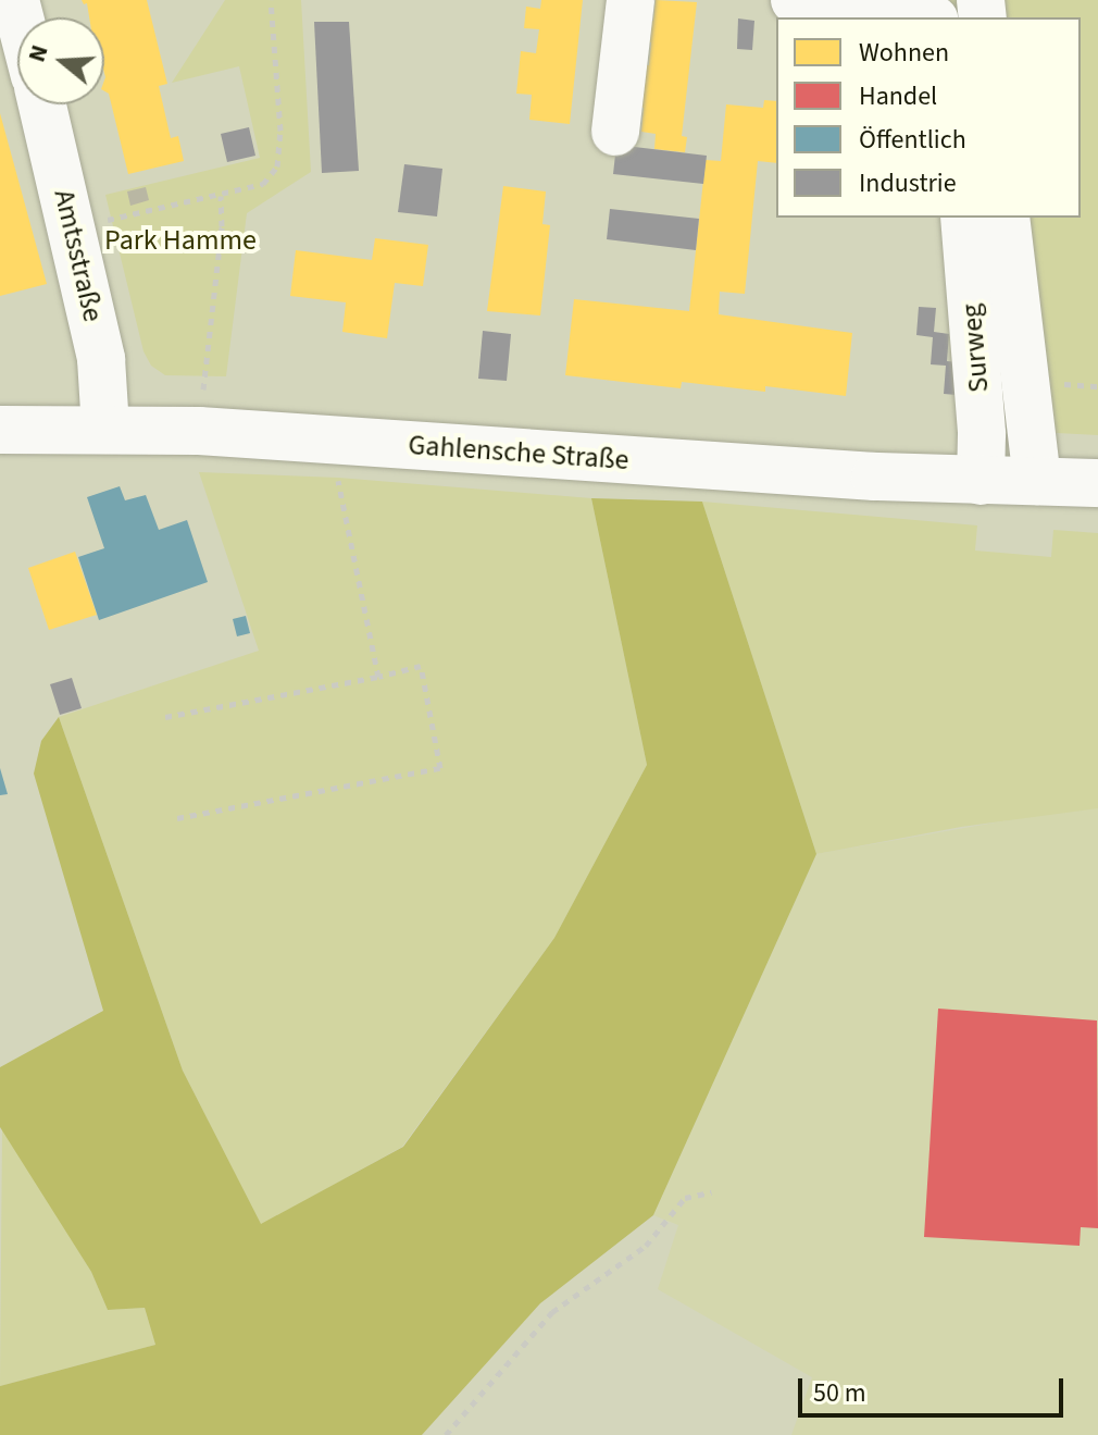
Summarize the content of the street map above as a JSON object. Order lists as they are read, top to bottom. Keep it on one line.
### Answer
{"streets":{"street":["Amtsstraße","Surweg","Gahlensche Straße"]},"crossings":[["Amtsstraße","Gahlensche Straße"],["Surweg","Gahlensche Straße"]],"parks":["Park Hamme"],"legend":["Wohnen","Handel","Öffentlich","Industrie"],"scale_bar":"50 m","north":"left"}
